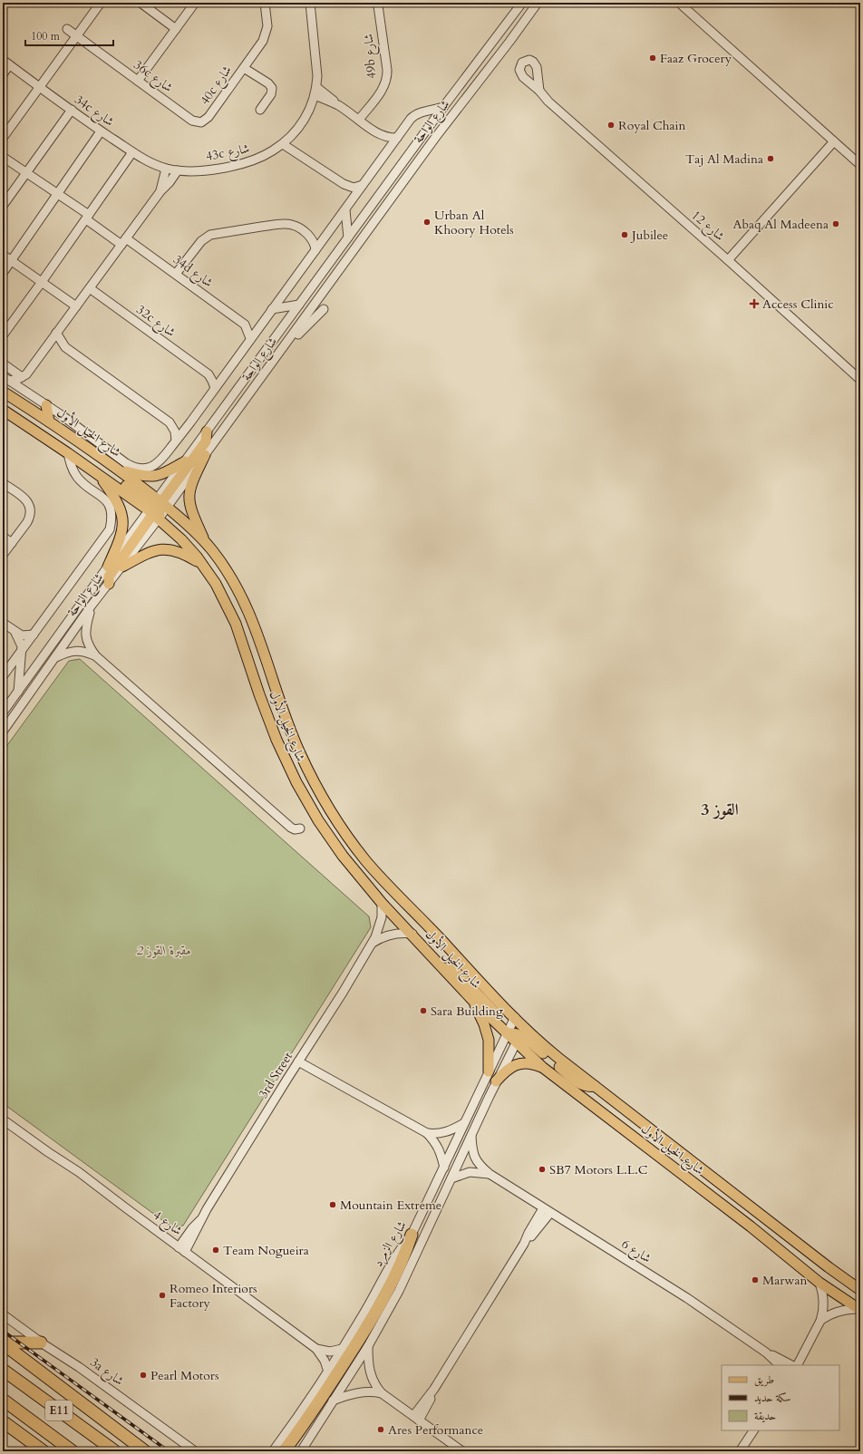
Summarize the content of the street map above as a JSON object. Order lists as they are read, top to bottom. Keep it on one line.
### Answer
{"streets":{"highway":["E11"],"main road":["شارع الخيل الأول"],"street":["49b شارع","36c شارع","40c شارع","34c شارع","شارع الواحة","43c شارع","شارع 12","34d شارع","32c شارع","3rd Street","شارع 4","شارع الزمرد","شارع 6","3a شارع"]},"crossings":[["36c شارع","40c شارع"],["34c شارع","43c شارع"],["شارع الواحة","شارع الخيل الأول"],["شارع الخيل الأول","3rd Street"],["شارع الخيل الأول","شارع الزمرد"],["3rd Street","شارع 4"],["شارع 4","شارع الزمرد"],["شارع الزمرد","شارع 6"]],"districts":["القوز 3"],"parks":["مقبرة القوز 2"],"places":{"other":["Faaz Grocery","Royal Chain","Taj Al Madina","Urban Al Khoory Hotels","Abaq Al Madeena","Jubilee","Sara Building","SB7 Motors L.L.C","Mountain Extreme","Team Nogueira","Marwan","Romeo Interiors Factory","Pearl Motors","Ares Performance"],"health":["Access Clinic"]},"legend":["طريق","سكة حديد","حديقة"],"scale_bar":"100 m"}
